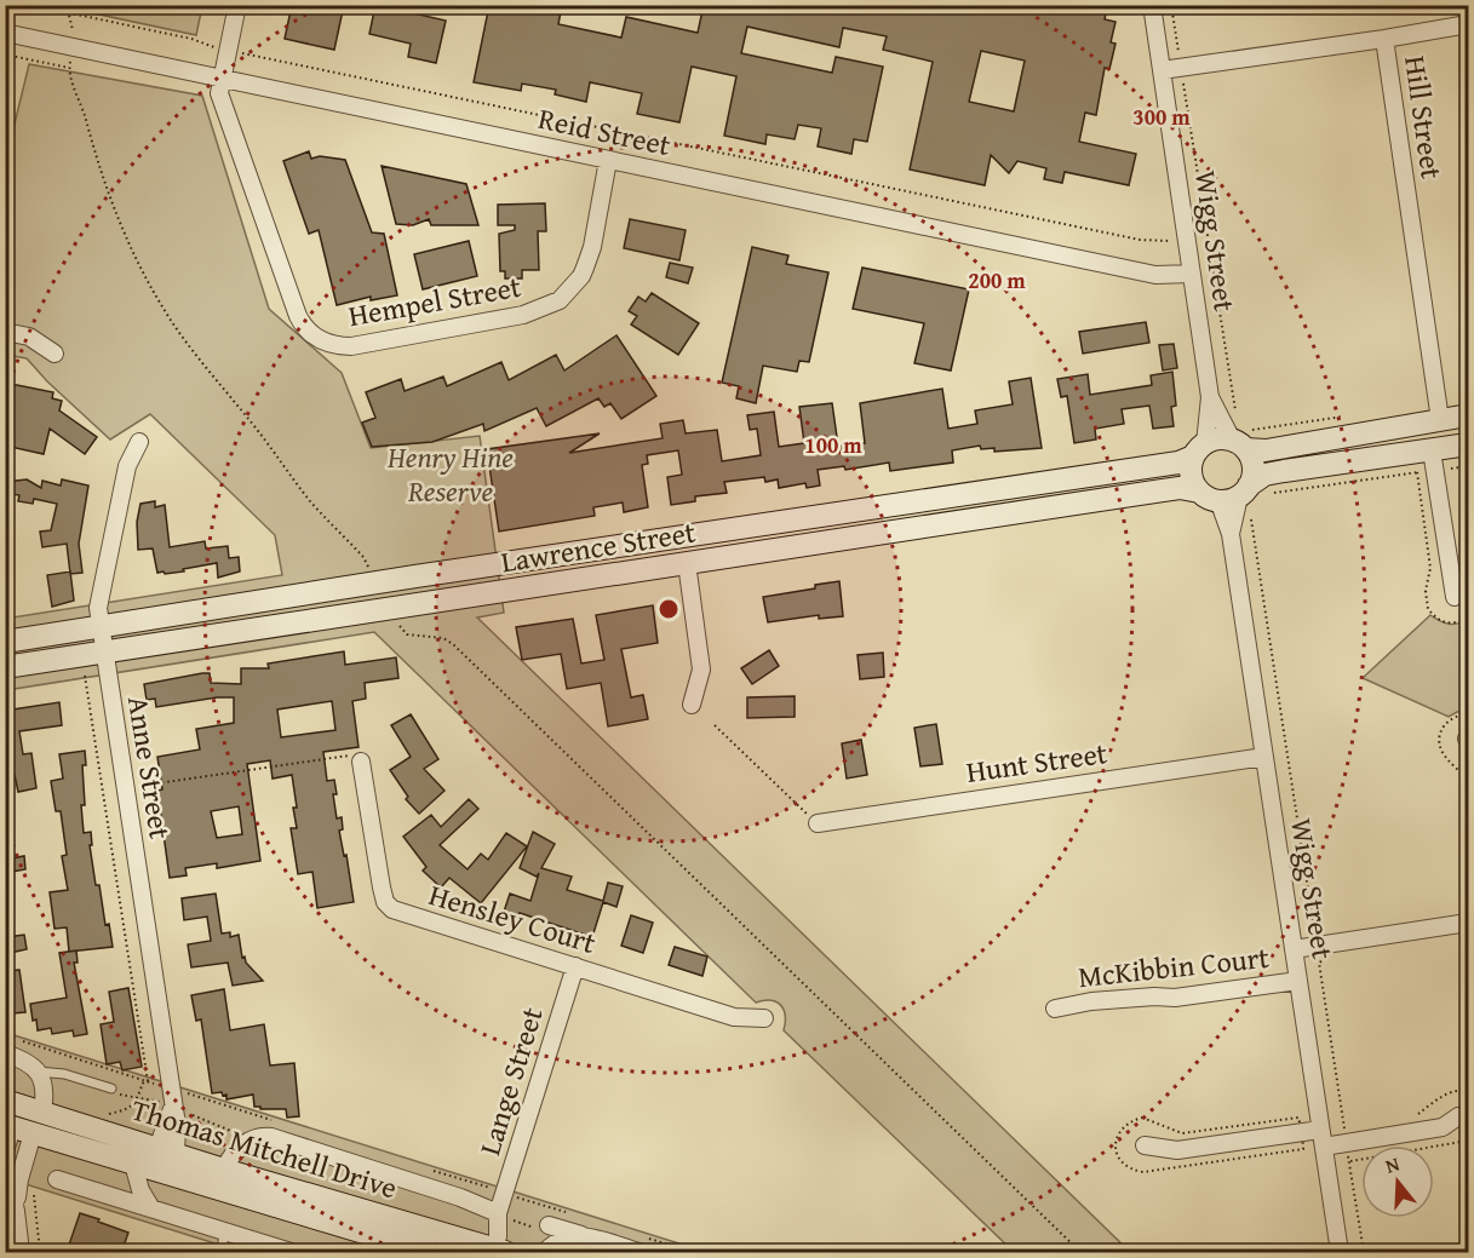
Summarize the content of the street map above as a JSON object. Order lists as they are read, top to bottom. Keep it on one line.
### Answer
{"streets":{"street":["Hill Street","Reid Street","Wigg Street","Hempel Street","Lawrence Street","Hunt Street","Anne Street","Hensley Court","McKibbin Court","Lange Street","Thomas Mitchell Drive"]},"crossings":[["Reid Street","Wigg Street"],["Reid Street","Hempel Street"],["Wigg Street","Lawrence Street"],["Wigg Street","Hunt Street"],["Wigg Street","McKibbin Court"],["Lawrence Street","Anne Street"],["Anne Street","Thomas Mitchell Drive"],["Hensley Court","Lange Street"],["Lange Street","Thomas Mitchell Drive"]],"parks":["Henry Hine Reserve"],"north":"top","rings":["300 m","200 m","100 m"]}
